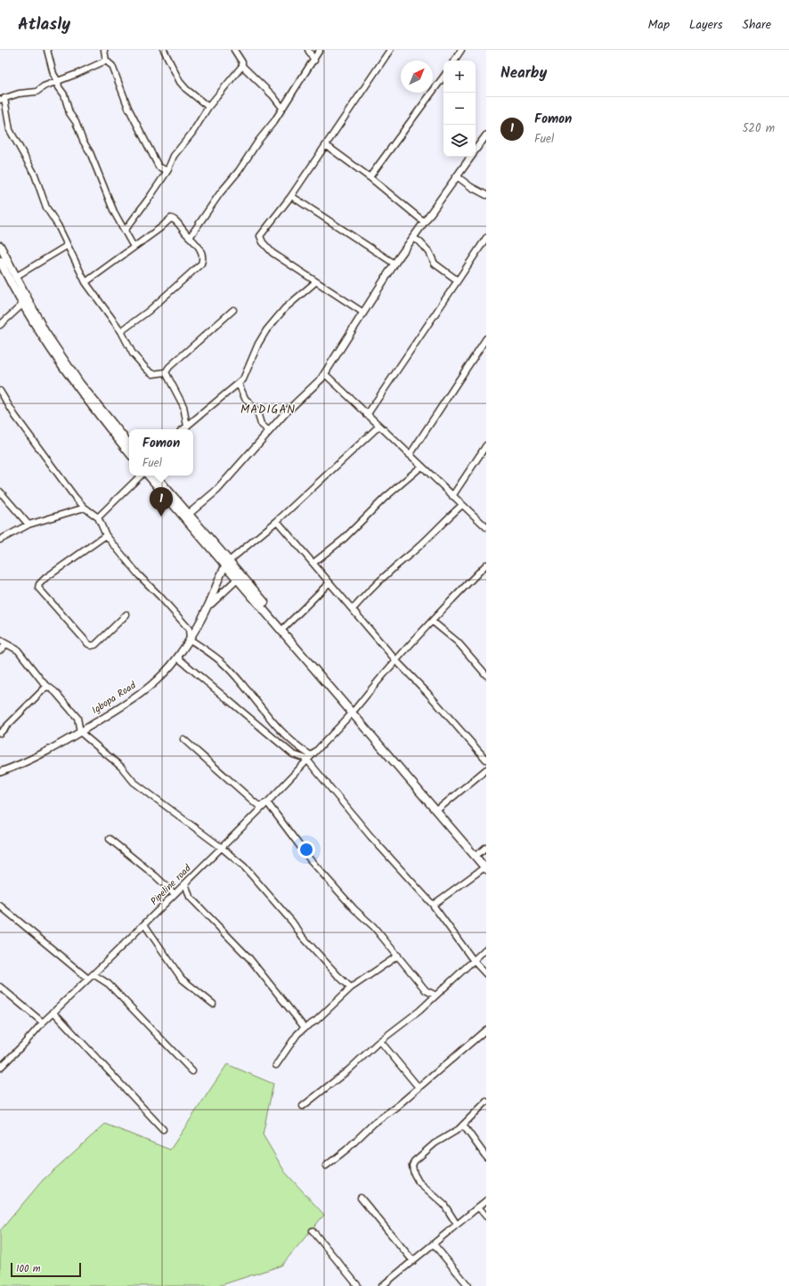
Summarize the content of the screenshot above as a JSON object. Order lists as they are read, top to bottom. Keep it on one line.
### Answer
{"streets":{"street":["Igbopa Road","Pipeline road"]},"districts":["MADIGAN"],"scale_bar":"100 m","north":"top right","page":{"header":"Atlasly","nav":["Map","Layers","Share"],"heading":"Nearby","map_buttons":["+","−"],"list":[{"mark":"1","name":"Fomon","note":"Fuel","value":"520 m"}],"popup":["Fomon","Fuel"],"pins":"1","scale":"100 m"}}
